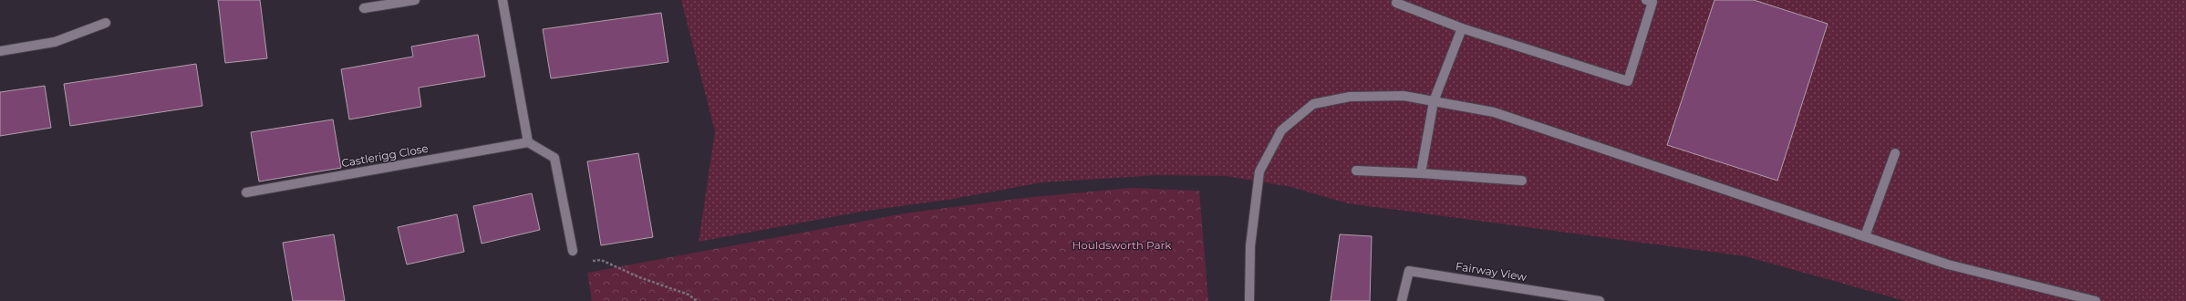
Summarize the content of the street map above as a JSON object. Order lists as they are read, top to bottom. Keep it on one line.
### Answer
{"streets":{"street":["Castlerigg Close","Fairway View"]},"parks":["Houldsworth Park"]}
